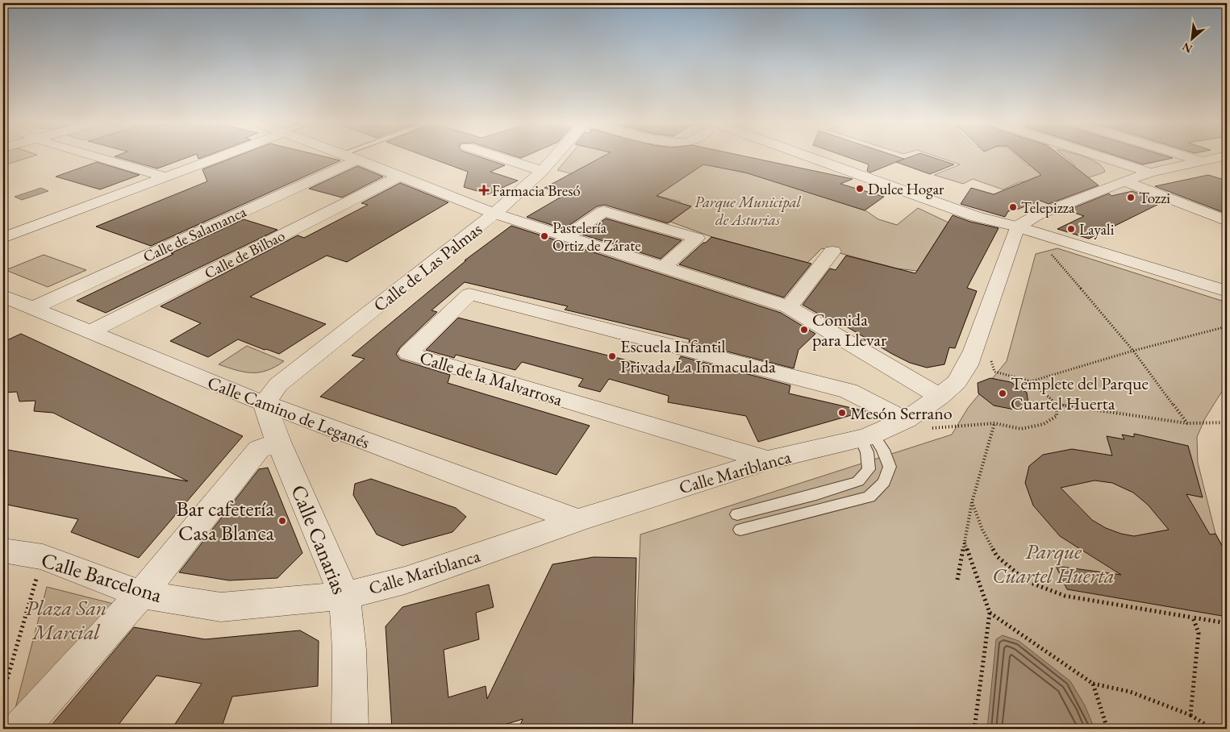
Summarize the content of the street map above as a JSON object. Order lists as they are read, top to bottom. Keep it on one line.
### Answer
{"streets":{"street":["Calle de Salamanca","Calle de Bilbao","Calle de Las Palmas","Calle de la Malvarrosa","Calle Camino de Leganés","Calle Mariblanca","Calle Canarias","Calle Barcelona"]},"crossings":[["Calle de Salamanca","Calle Camino de Leganés"],["Calle de Bilbao","Calle Camino de Leganés"],["Calle de Las Palmas","Calle Camino de Leganés"],["Calle de Las Palmas","Calle Canarias"],["Calle de la Malvarrosa","Calle Mariblanca"],["Calle Camino de Leganés","Calle Mariblanca"],["Calle Camino de Leganés","Calle Canarias"],["Calle Mariblanca","Calle Canarias"],["Calle Mariblanca","Calle Barcelona"],["Calle Canarias","Calle Barcelona"]],"parks":["Parque Municipal de Asturias","Parque Cuartel Huerta","Plaza San Marcial"],"places":{"other":["Dulce Hogar","Tozzi","Telepizza","Layali","Pastelería Ortiz de Zárate","Comida para Llevar","Escuela Infantil Privada La Inmaculada","Templete del Parque Cuartel Huerta","Mesón Serrano","Bar cafetería Casa Blanca"],"health":["Farmacia Bresó"]},"north":"bottom left"}
